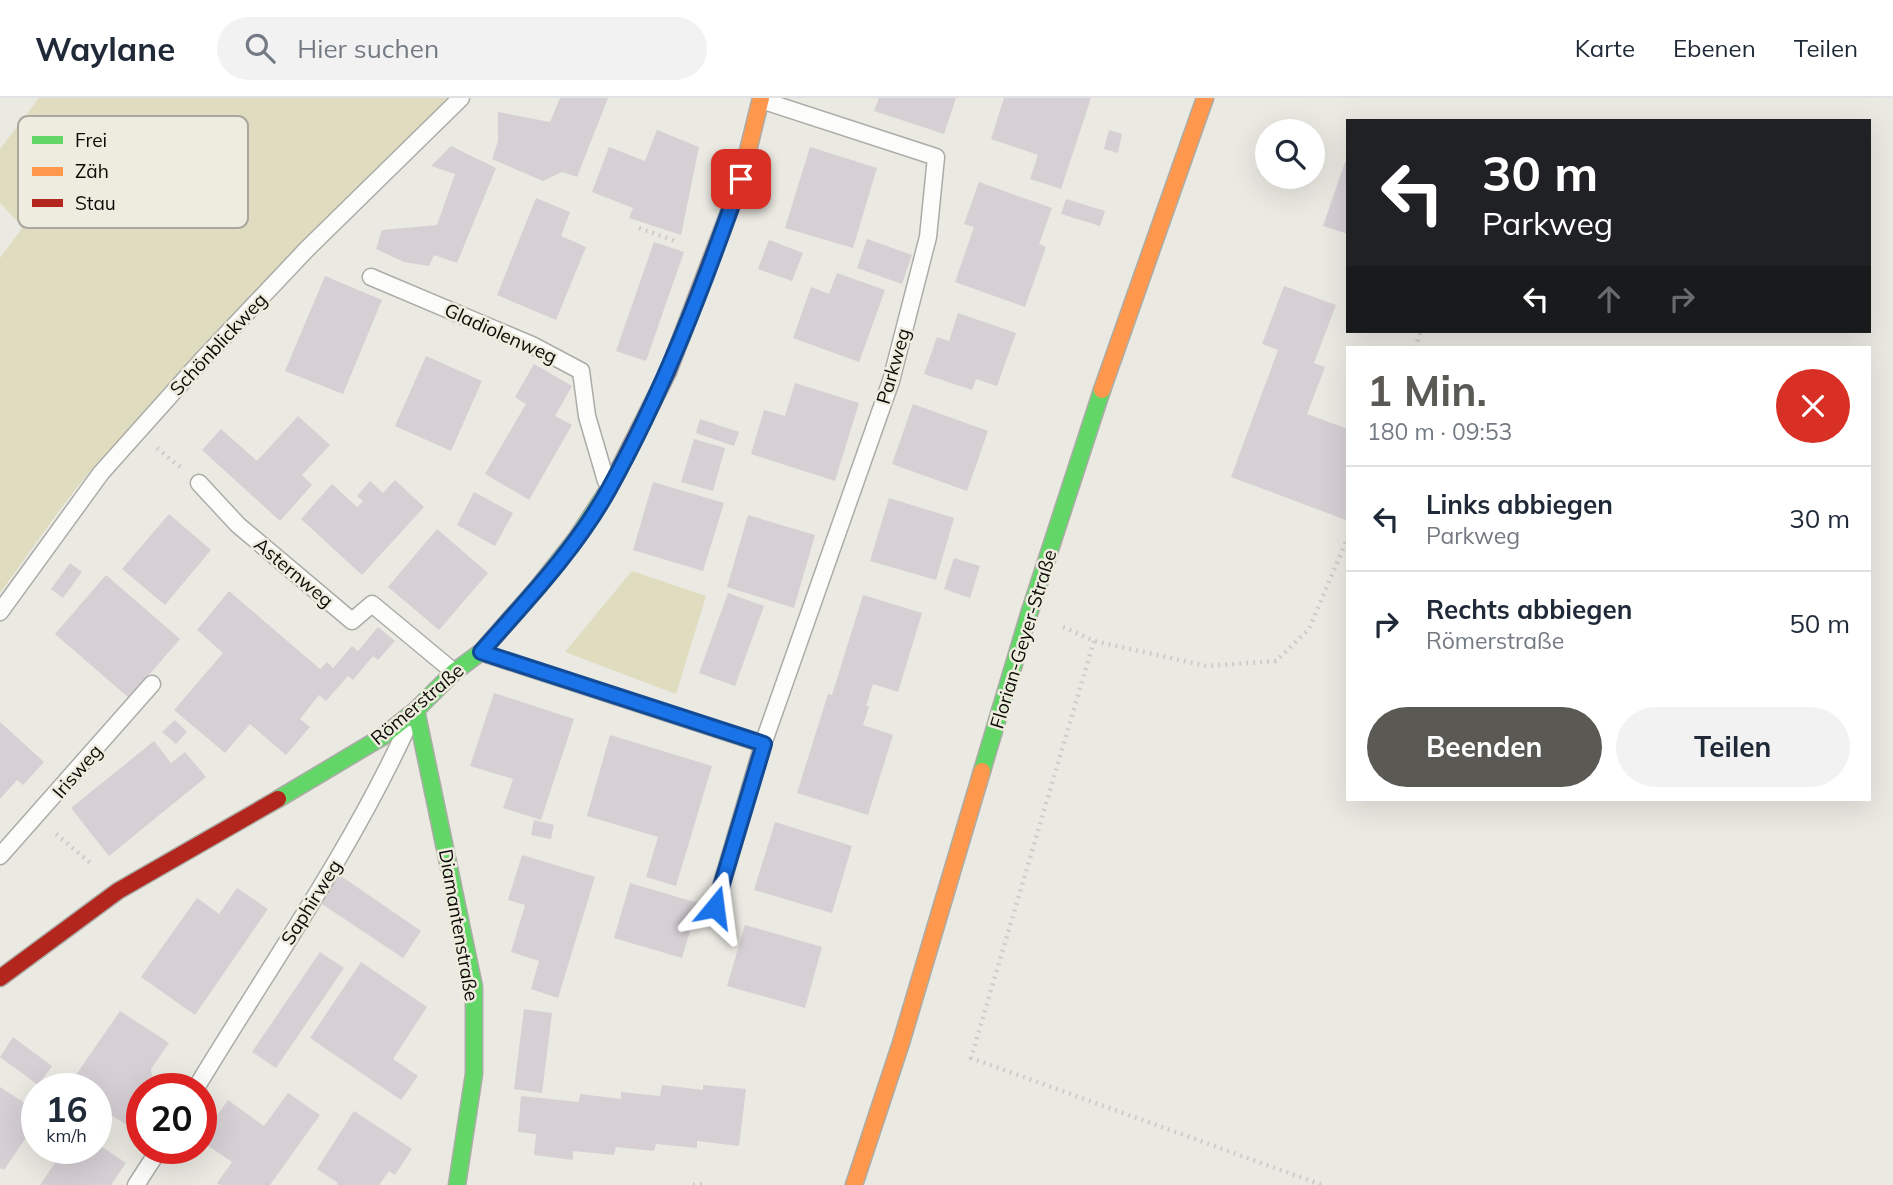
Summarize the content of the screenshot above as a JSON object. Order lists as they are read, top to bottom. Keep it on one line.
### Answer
{"streets":{"street":["Florian-Geyer-Straße","Römerstraße","Diamantenstraße"],"lane":["Gladiolenweg","Schönblickweg","Parkweg","Asternweg","Irisweg","Saphirweg"]},"crossings":[["Gladiolenweg","Römerstraße"],["Parkweg","Römerstraße"],["Asternweg","Römerstraße"],["Römerstraße","Saphirweg"],["Römerstraße","Diamantenstraße"],["Saphirweg","Diamantenstraße"]],"legend":["Frei","Zäh","Stau"],"page":{"header":"Waylane","search":"Hier suchen","nav":["Karte","Ebenen","Teilen"],"turn":["30 m","Parkweg"],"heading":["1 Min.","180 m · 09:53"],"list":[{"name":"Links abbiegen","note":"Parkweg","value":"30 m"},{"name":"Rechts abbiegen","note":"Römerstraße","value":"50 m"}],"buttons":["Beenden","Teilen"],"speed":"16 km/h","limit":"20"}}
